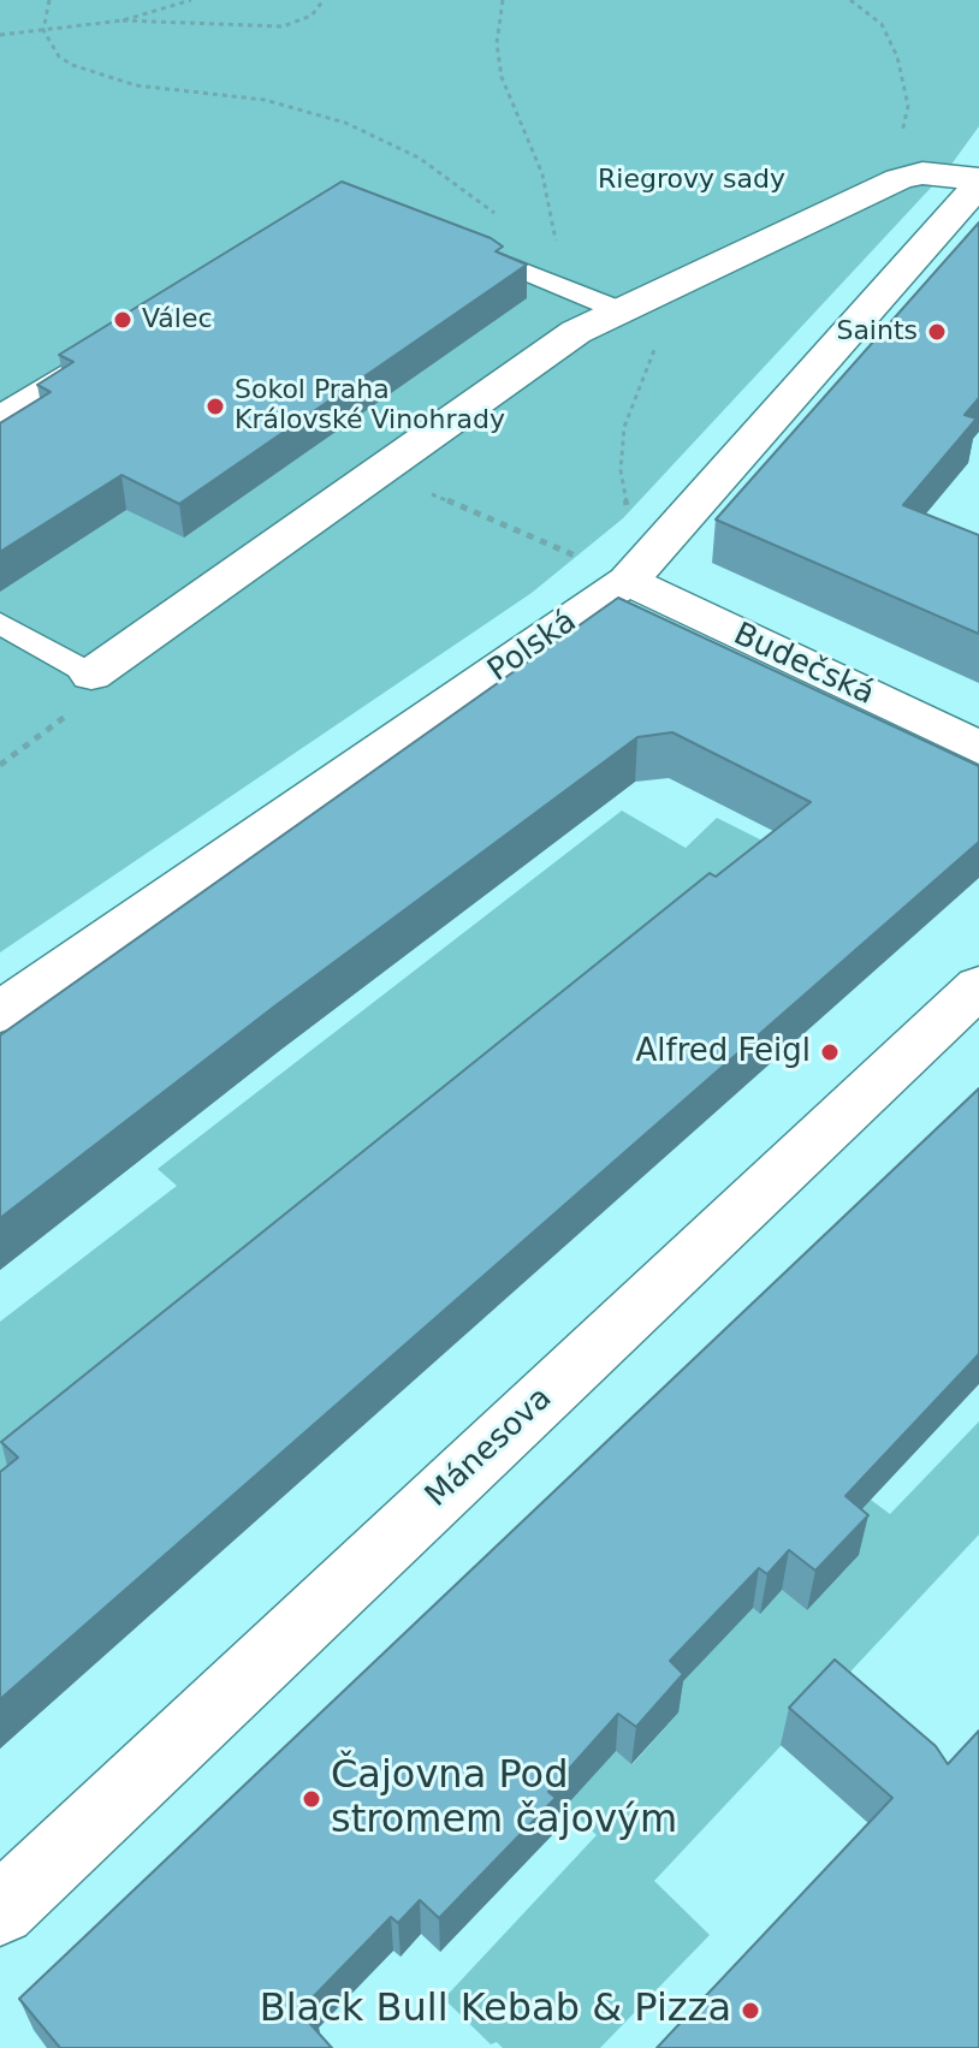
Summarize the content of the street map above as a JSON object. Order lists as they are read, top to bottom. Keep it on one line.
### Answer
{"streets":{"street":["Polská","Budečská","Mánesova"]},"crossings":[["Polská","Budečská"]],"parks":["Riegrovy sady"],"places":["Válec","Saints","Sokol Praha Královské Vinohrady","Alfred Feigl","Čajovna Pod stromem čajovým","Black Bull Kebab & Pizza"]}
